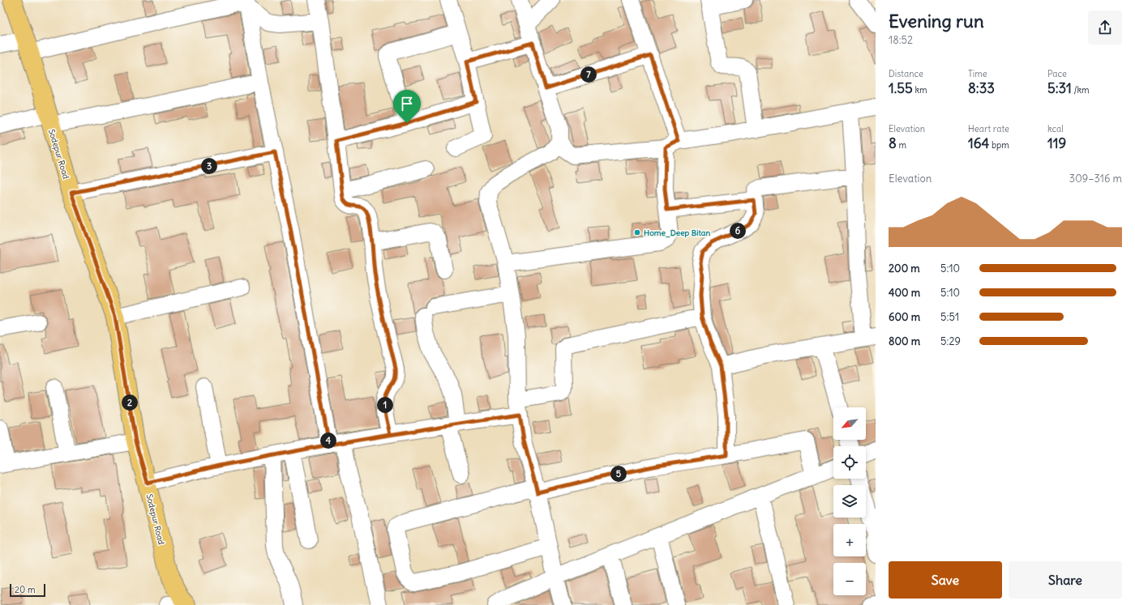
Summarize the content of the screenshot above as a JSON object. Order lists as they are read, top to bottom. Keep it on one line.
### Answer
{"streets":{"main road":["Sodepur Road"]},"places":["Home_Deep Bitan"],"scale_bar":"20 m","north":"bottom left","page":{"heading":["Evening run","18:52"],"stats":[["Distance","1.55 km"],["Time","8:33"],["Pace","5:31 /km"],["Elevation","8 m"],["Heart rate","164 bpm"],["kcal","119"]],"pins":["7","3","6","2","1","4","5"],"chart":["Elevation","309–316 m"],"list":[{"name":"200 m","note":"5:10"},{"name":"400 m","note":"5:10"},{"name":"600 m","note":"5:51"},{"name":"800 m","note":"5:29"}],"map_buttons":["+","−"],"buttons":["Save","Share"],"scale":"20 m"}}
